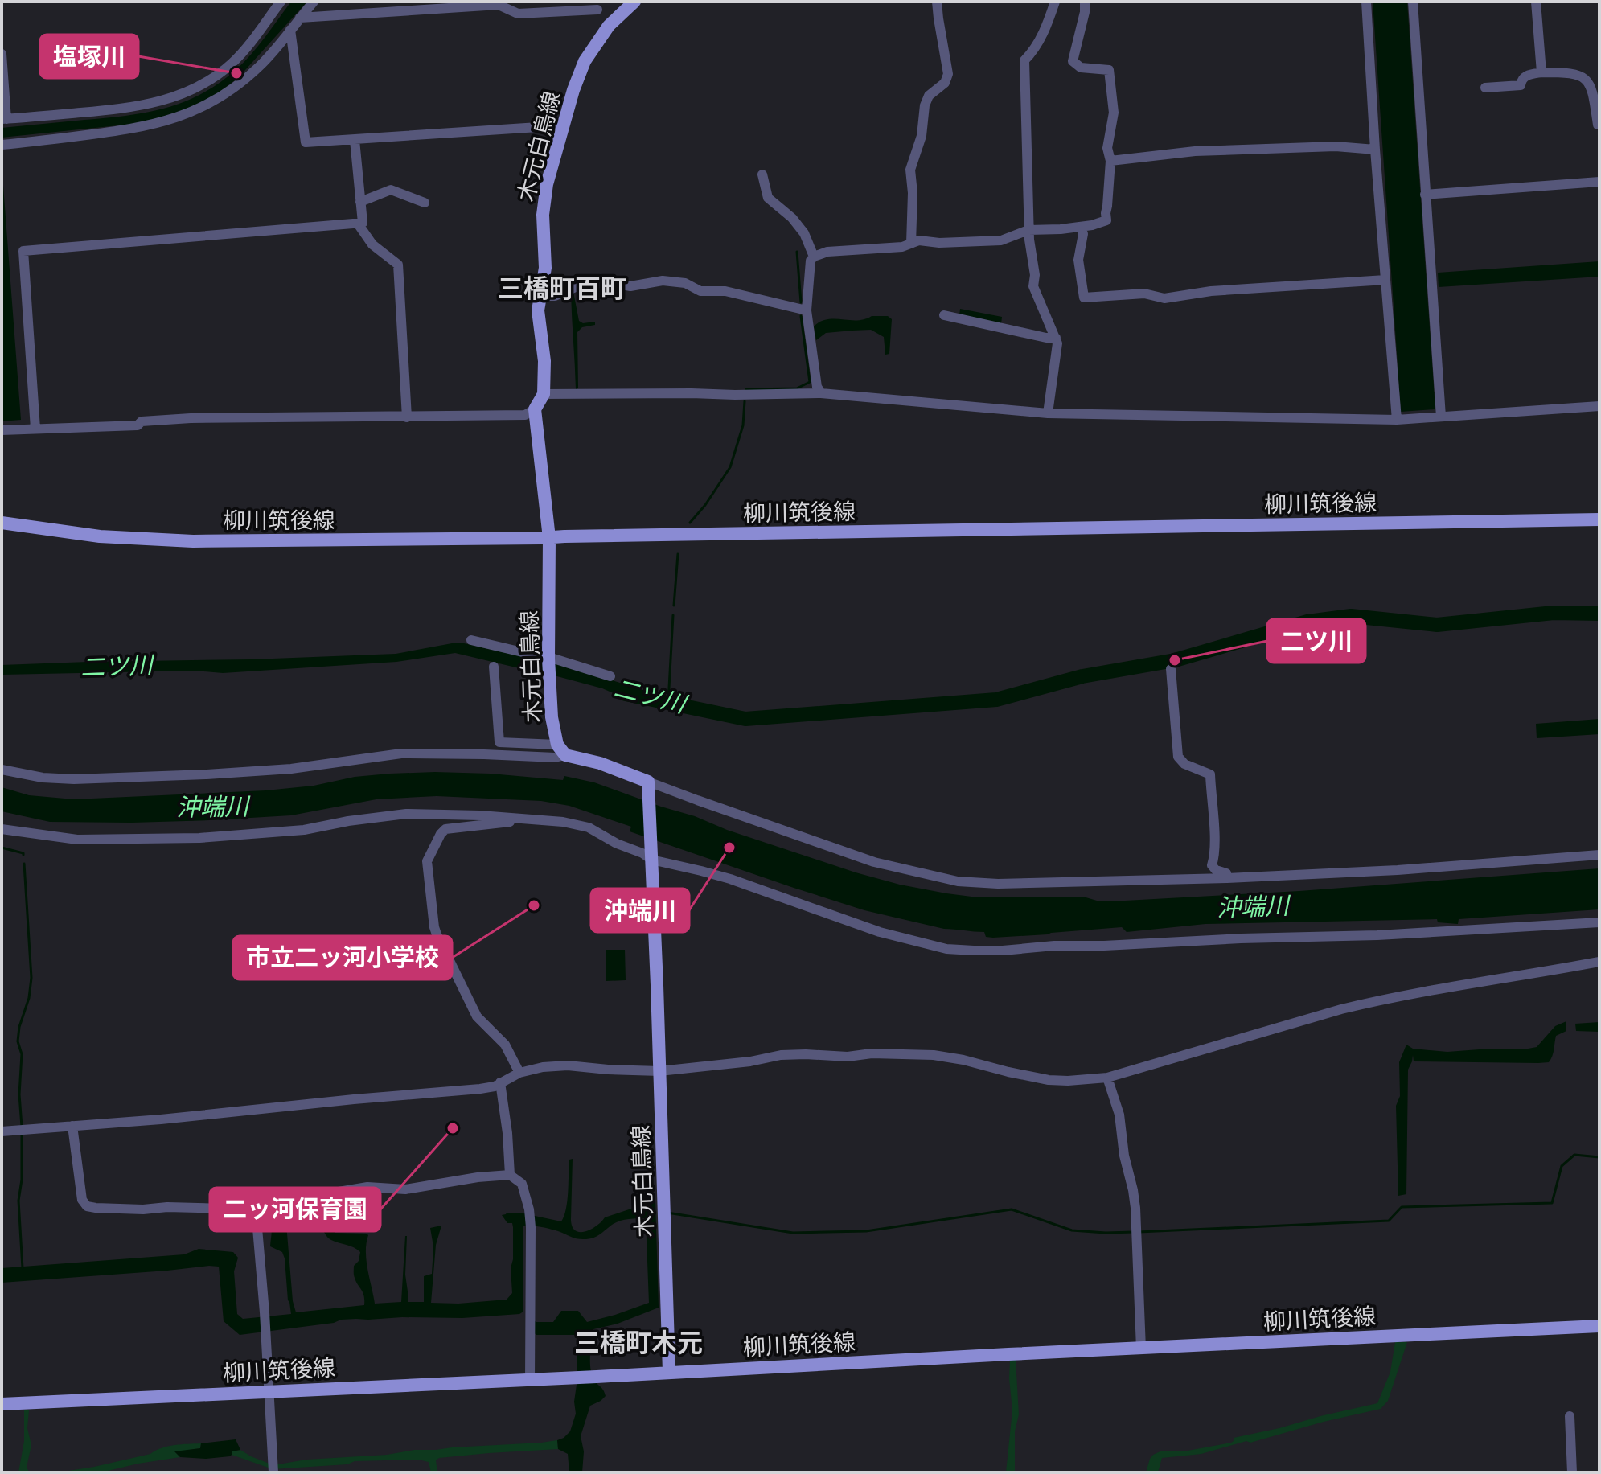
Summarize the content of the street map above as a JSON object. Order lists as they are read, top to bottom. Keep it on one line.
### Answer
{"streets":{"main road":["木元白鳥線","柳川筑後線"]},"crossings":[["木元白鳥線","柳川筑後線"]],"districts":["三橋町百町","三橋町木元"],"water":["二ツ川","沖端川"],"places":["塩塚川","二ツ川","沖端川","市立二ッ河小学校","二ッ河保育園"]}
